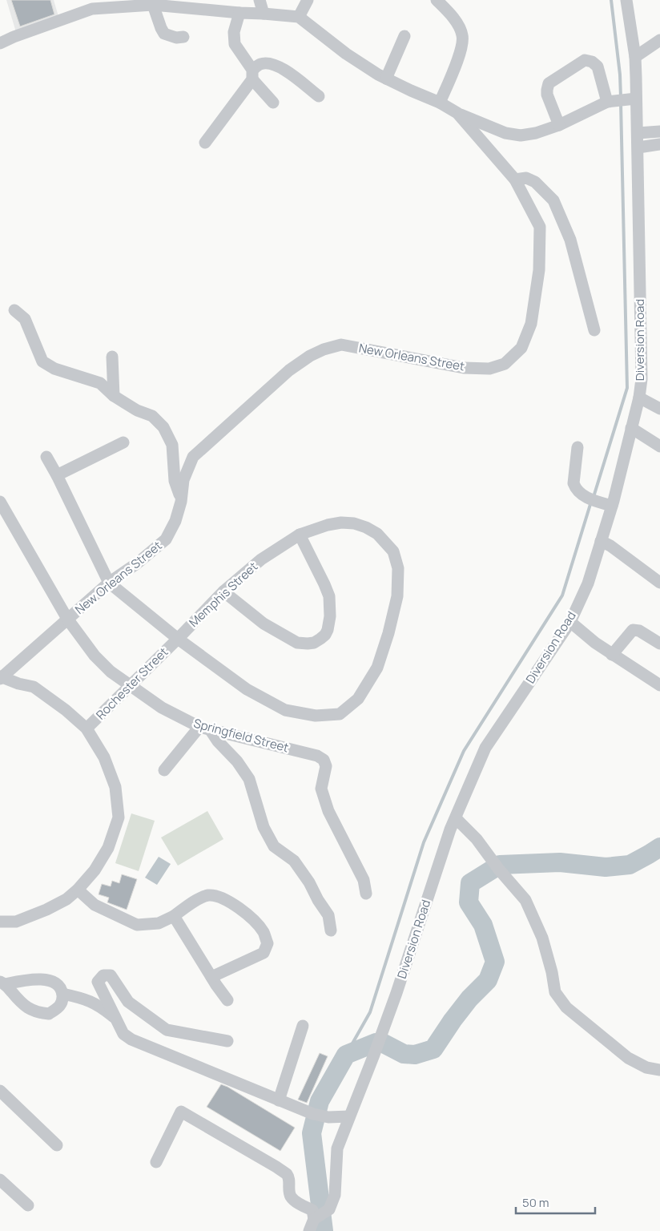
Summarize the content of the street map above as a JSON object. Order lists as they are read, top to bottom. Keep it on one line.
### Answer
{"streets":{"street":["Diversion Road","New Orleans Street","Memphis Street","Rochester Street","Springfield Street"]},"crossings":[["New Orleans Street","Memphis Street"],["New Orleans Street","Rochester Street"],["New Orleans Street","Springfield Street"],["Memphis Street","Rochester Street"],["Rochester Street","Springfield Street"]],"scale_bar":"50 m"}
